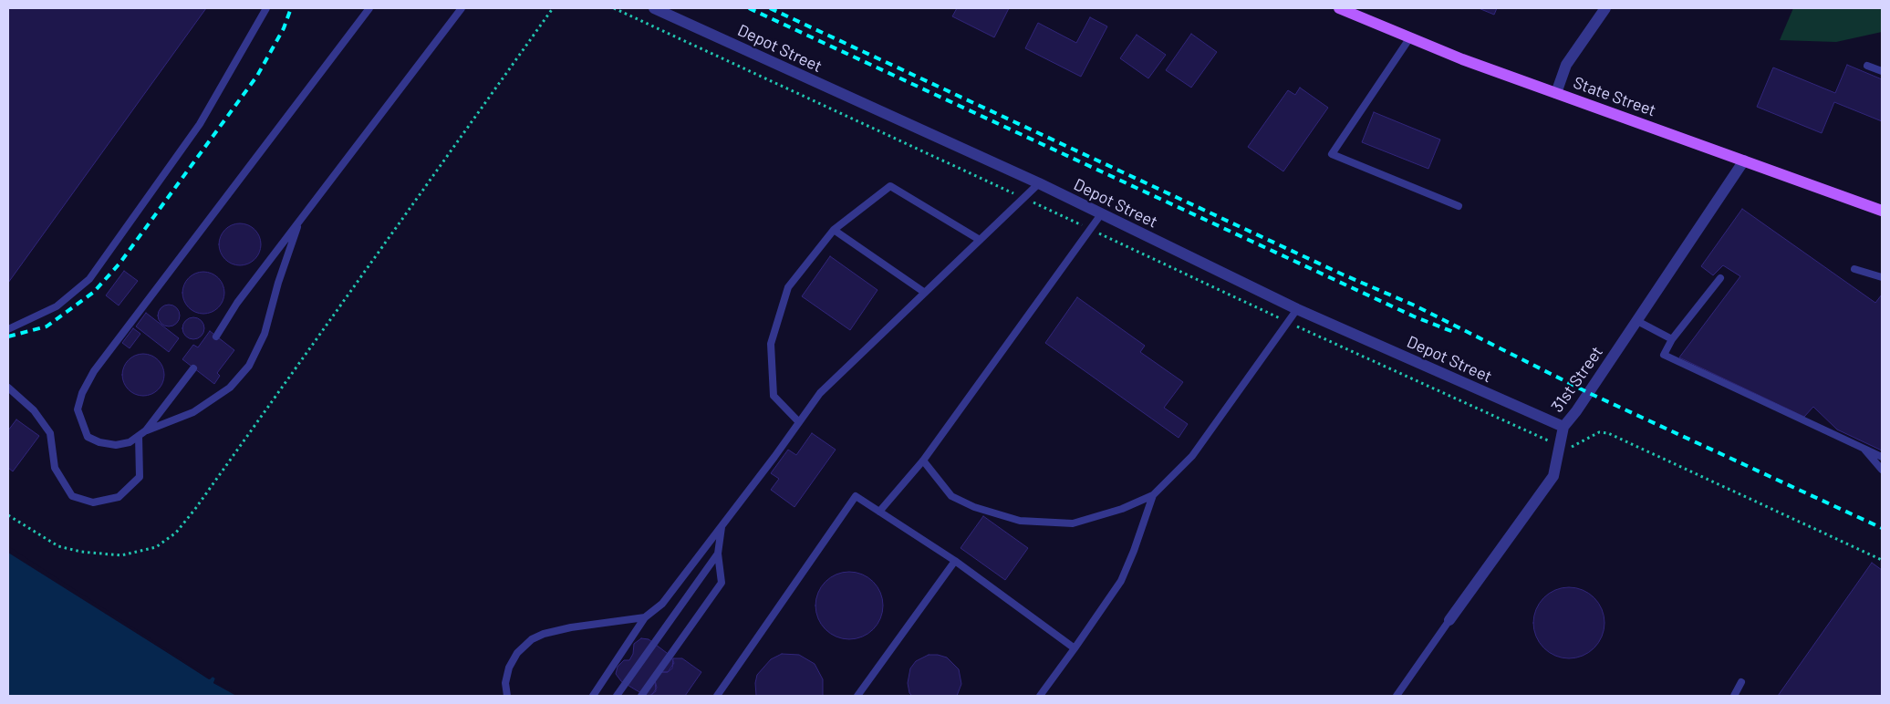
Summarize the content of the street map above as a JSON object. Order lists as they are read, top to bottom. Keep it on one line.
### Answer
{"streets":{"main road":["State Street"],"street":["Depot Street","31st Street"]},"crossings":[["Depot Street","31st Street"],["State Street","31st Street"]]}
